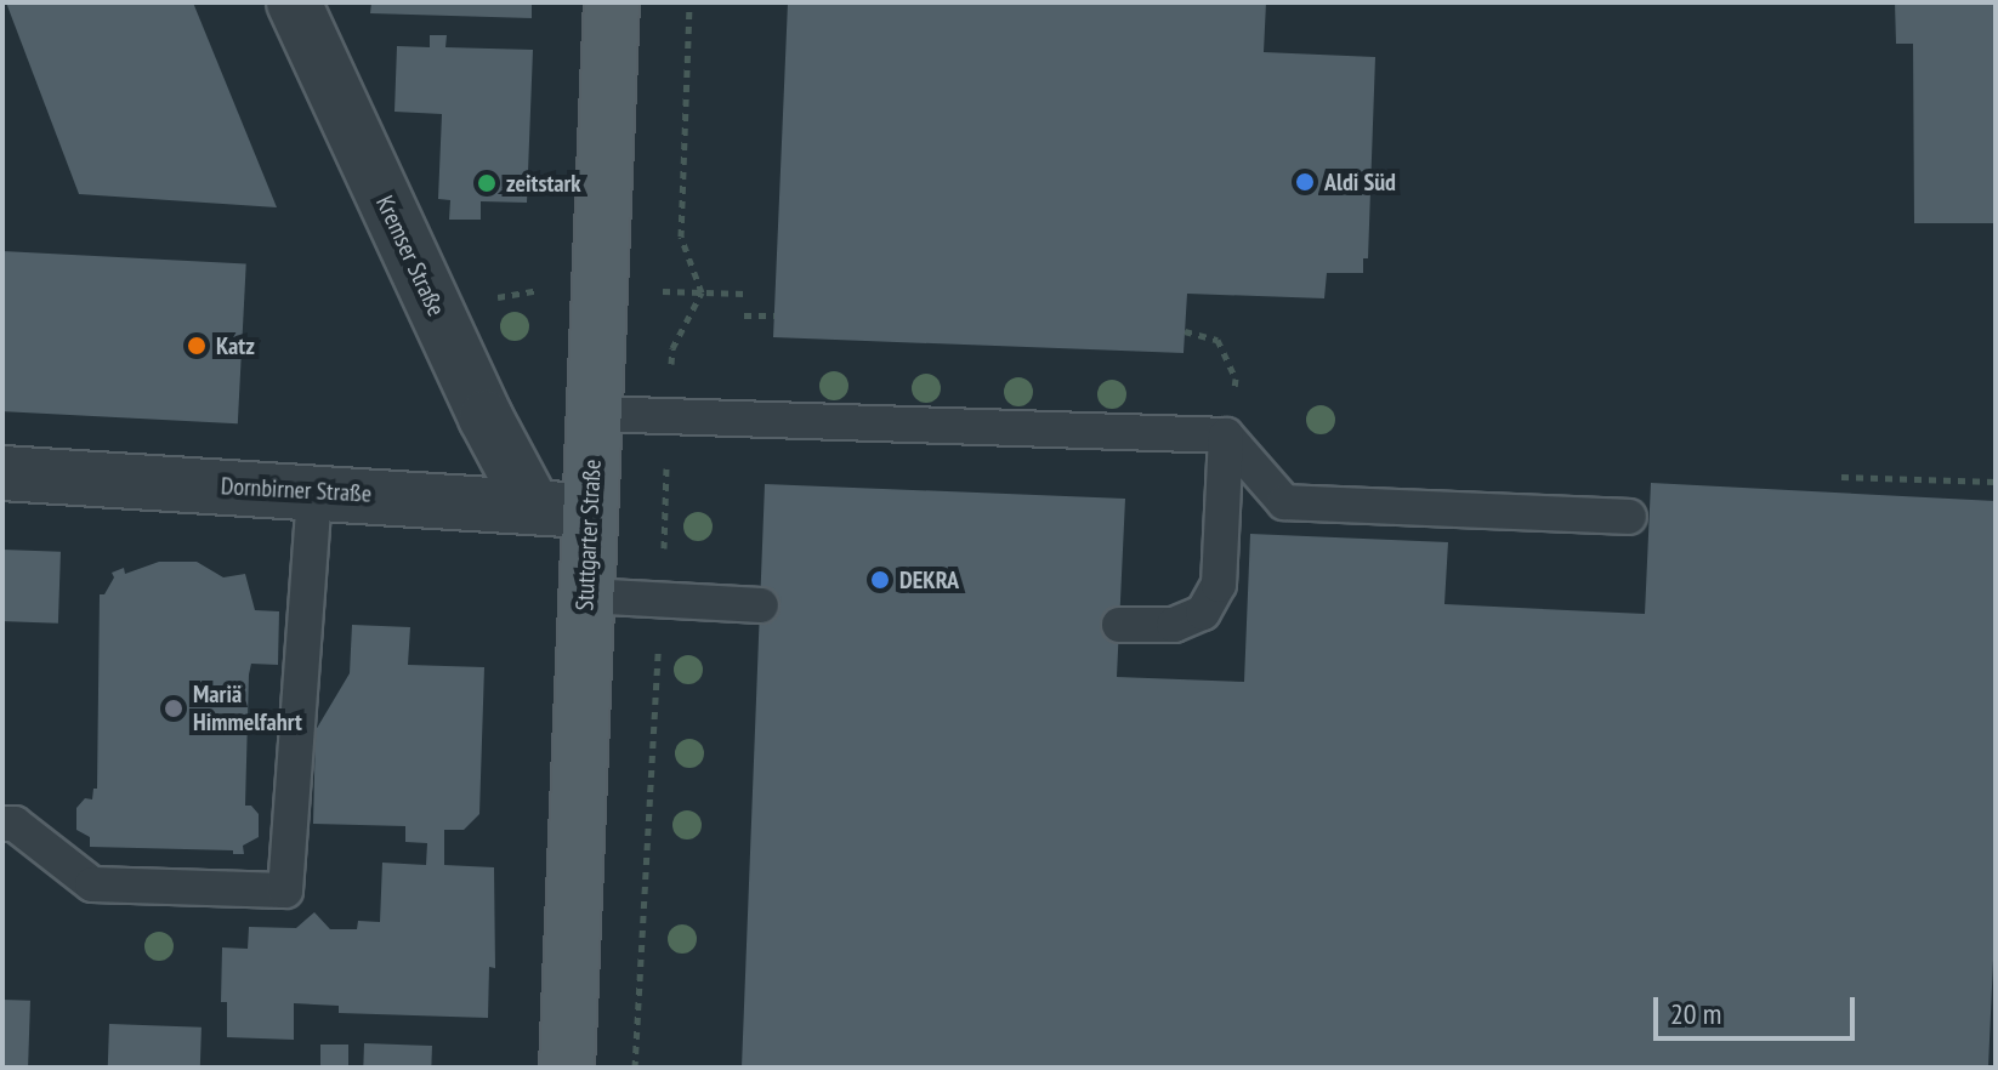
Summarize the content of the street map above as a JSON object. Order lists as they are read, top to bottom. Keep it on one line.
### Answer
{"streets":{"main road":["Stuttgarter Straße"],"street":["Kremser Straße","Dornbirner Straße"]},"crossings":[["Kremser Straße","Dornbirner Straße"],["Dornbirner Straße","Stuttgarter Straße"]],"places":["Aldi Süd","zeitstark","Katz","DEKRA","Mariä Himmelfahrt"],"scale_bar":"20 m"}
